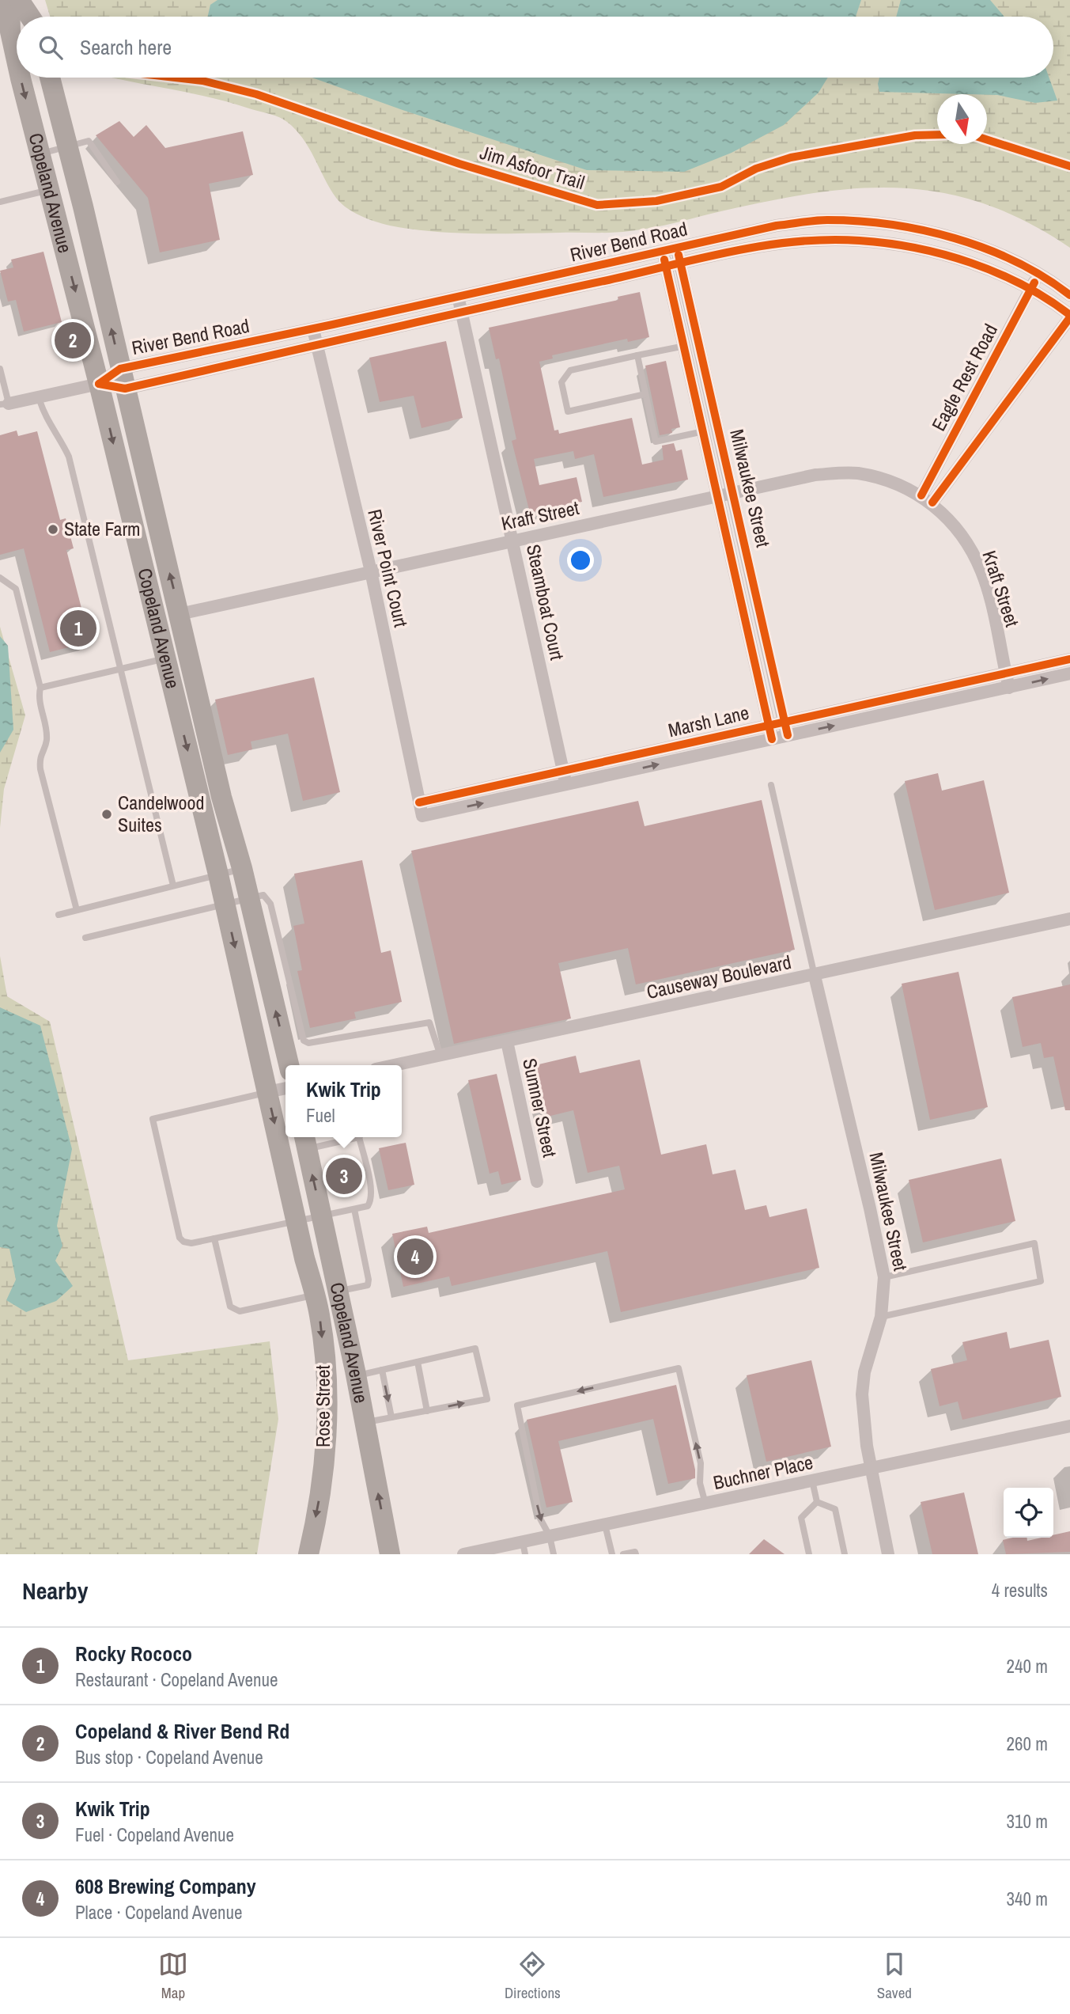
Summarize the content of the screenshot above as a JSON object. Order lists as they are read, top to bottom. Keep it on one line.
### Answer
{"streets":{"highway":["Copeland Avenue","Rose Street"],"street":["River Bend Road","Eagle Rest Road","Milwaukee Street","Kraft Street","River Point Court","Steamboat Court","Marsh Lane","Causeway Boulevard","Sumner Street","Buchner Place"],"cycle path":["Jim Asfoor Trail"]},"crossings":[["Copeland Avenue","River Bend Road"],["Copeland Avenue","Kraft Street"],["Copeland Avenue","Rose Street"],["River Bend Road","Eagle Rest Road"],["River Bend Road","Milwaukee Street"],["River Bend Road","River Point Court"],["River Bend Road","Steamboat Court"],["Eagle Rest Road","Kraft Street"],["Milwaukee Street","Kraft Street"],["Milwaukee Street","Marsh Lane"],["Milwaukee Street","Causeway Boulevard"],["Milwaukee Street","Buchner Place"],["Kraft Street","River Point Court"],["Kraft Street","Steamboat Court"],["Kraft Street","Marsh Lane"],["River Point Court","Marsh Lane"],["Steamboat Court","Marsh Lane"],["Causeway Boulevard","Sumner Street"]],"one_way":["Rose Street"],"places":["State Farm","Candelwood Suites"],"north":"bottom","page":{"search":"Search here","pins":["2","1","3","4"],"popup":["Kwik Trip","Fuel"],"heading":["Nearby","4 results"],"list":[{"mark":"1","name":"Rocky Rococo","note":"Restaurant · Copeland Avenue","value":"240 m"},{"mark":"2","name":"Copeland & River Bend Rd","note":"Bus stop · Copeland Avenue","value":"260 m"},{"mark":"3","name":"Kwik Trip","note":"Fuel · Copeland Avenue","value":"310 m"},{"mark":"4","name":"608 Brewing Company","note":"Place · Copeland Avenue","value":"340 m"}],"nav":["Map","Directions","Saved"]}}
